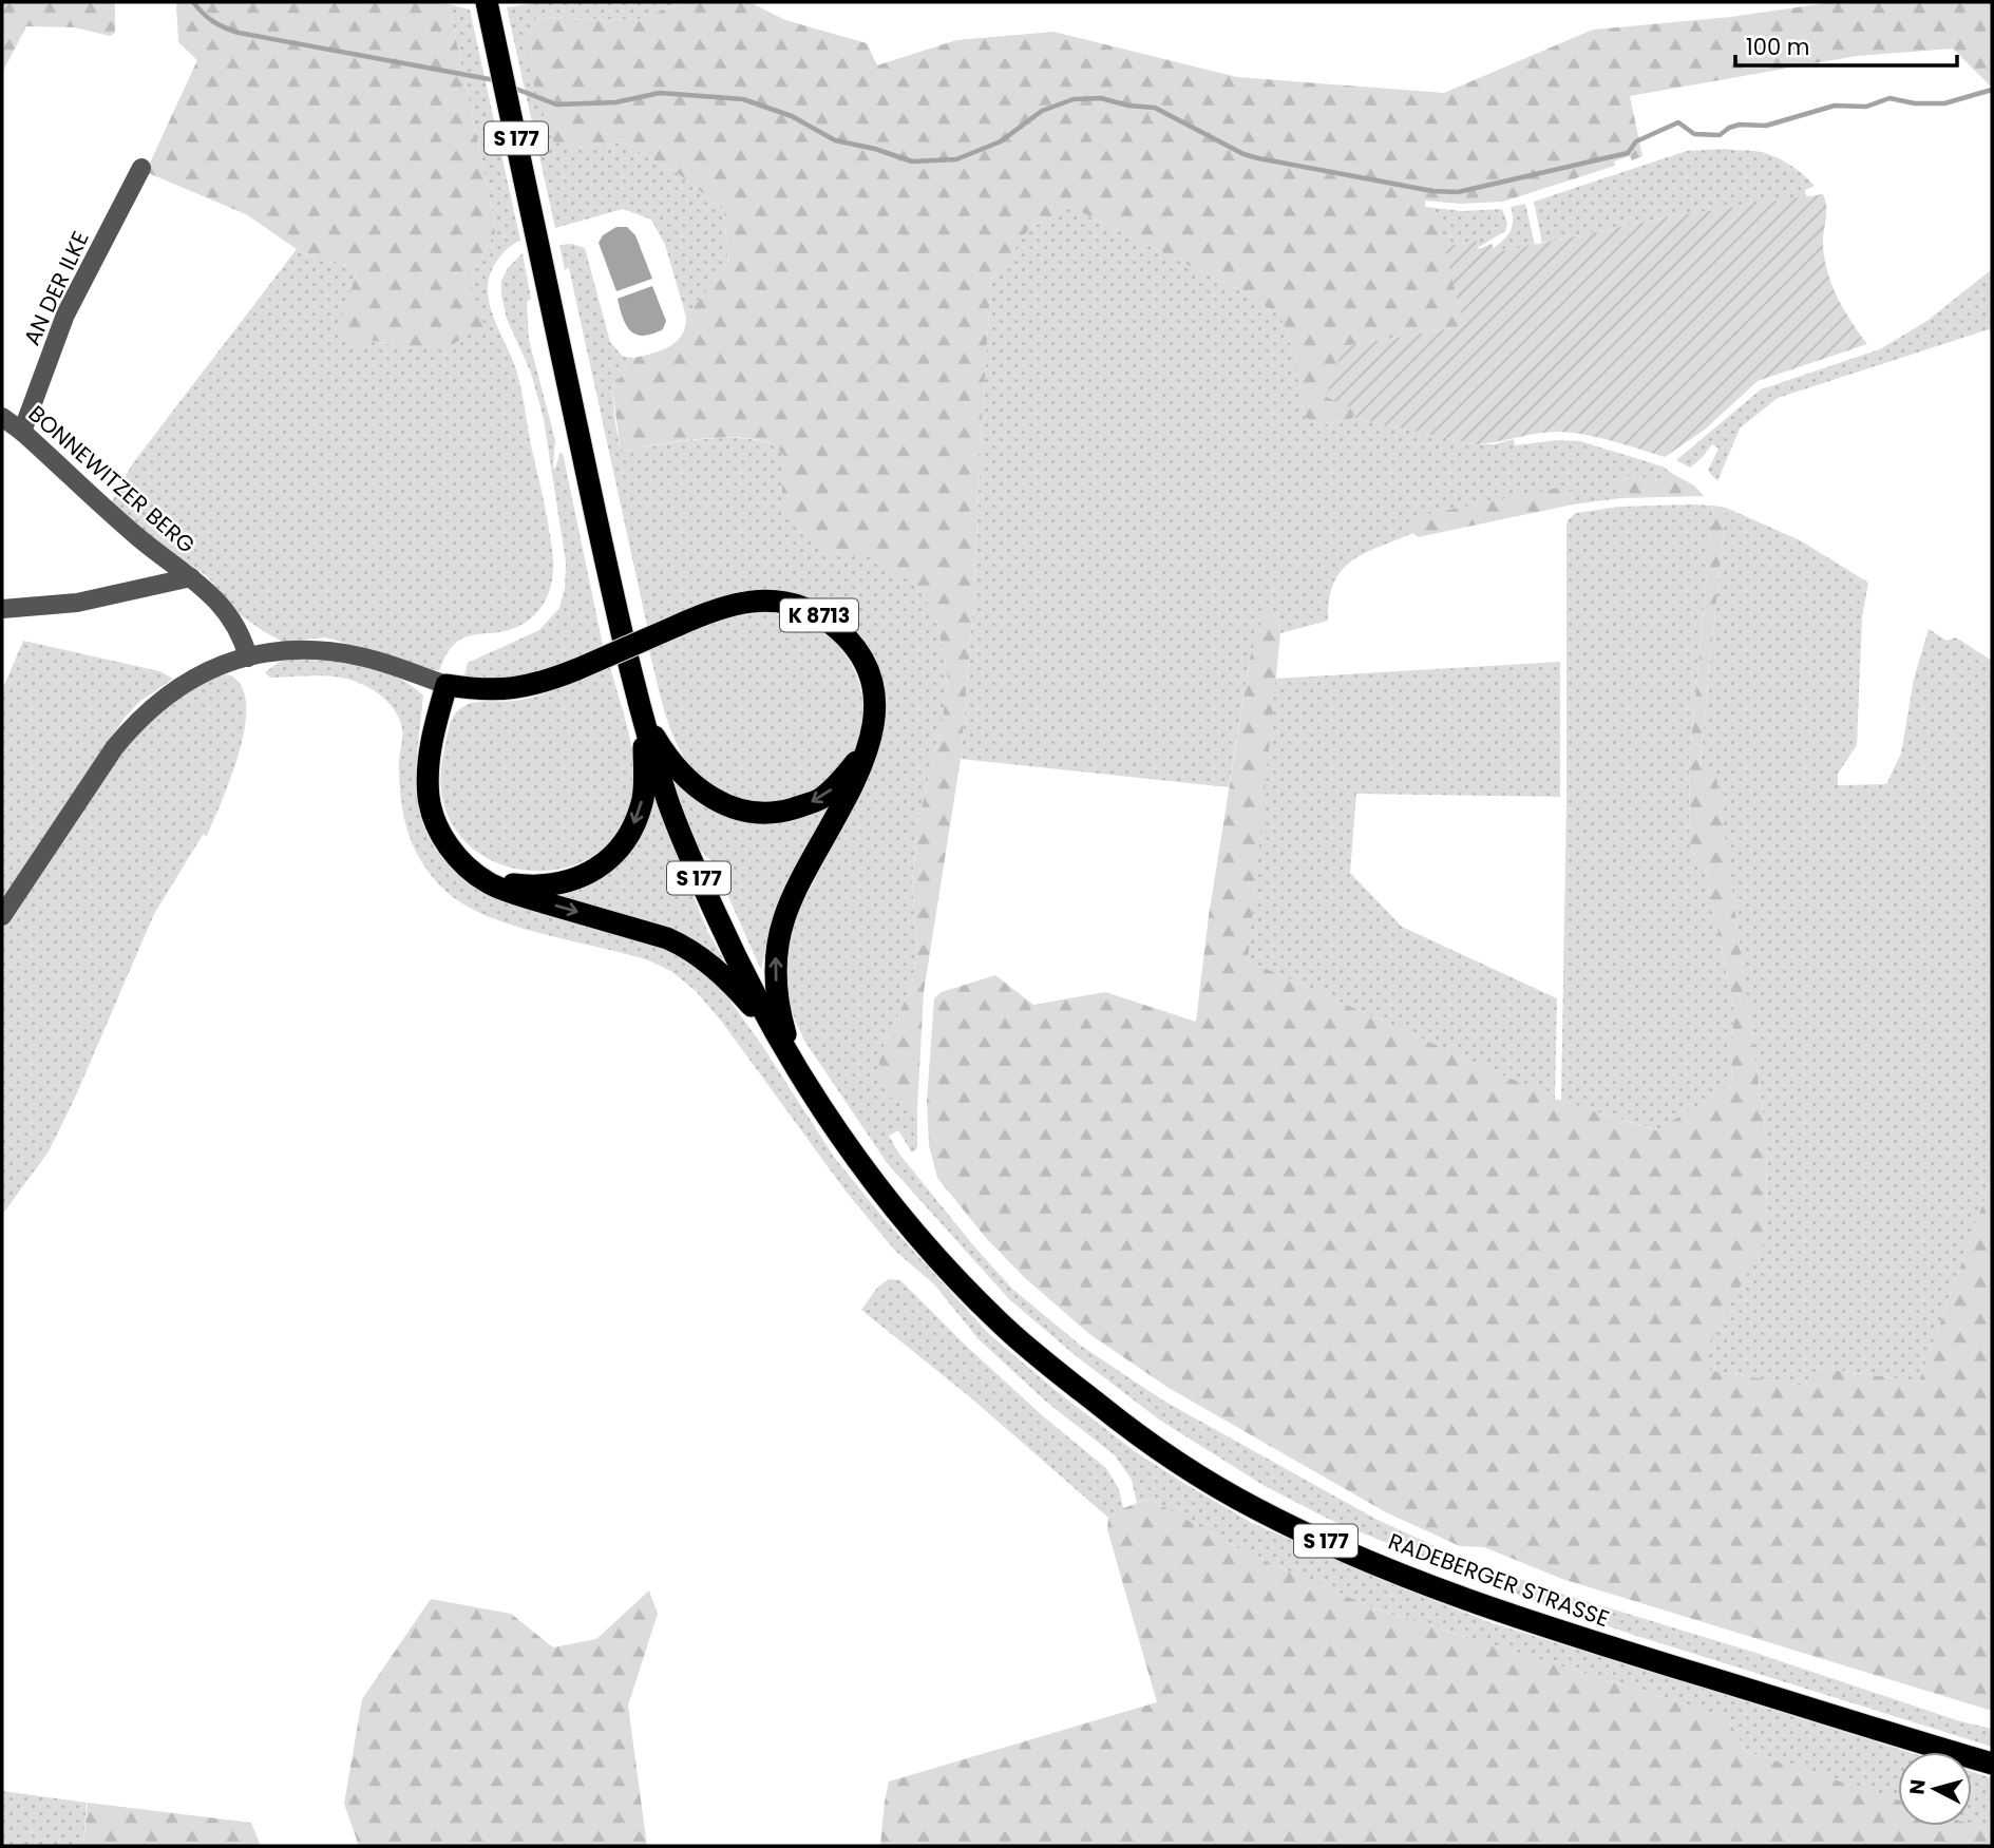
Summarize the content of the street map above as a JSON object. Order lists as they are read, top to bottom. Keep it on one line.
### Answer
{"streets":{"highway":["S 177","K 8713","RADEBERGER STRASSE"],"street":["AN DER ILKE","BONNEWITZER BERG"]},"crossings":[["S 177","RADEBERGER STRASSE"],["AN DER ILKE","BONNEWITZER BERG"],["BONNEWITZER BERG","K 8713"]],"scale_bar":"100 m","north":"left"}
